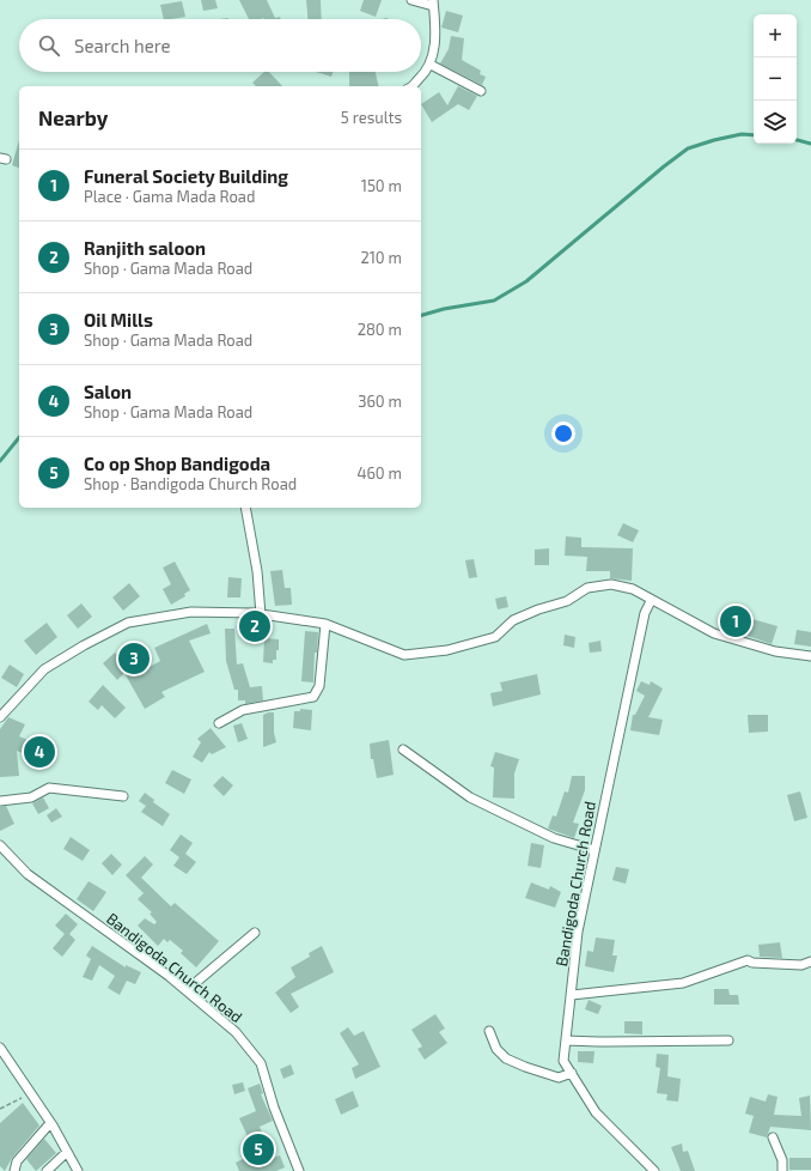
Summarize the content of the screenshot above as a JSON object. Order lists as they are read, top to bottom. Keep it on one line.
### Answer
{"streets":{"street":["Bandigoda Church Road"]},"page":{"map_buttons":["+","−"],"search":"Search here","heading":["Nearby","5 results"],"list":[{"mark":"1","name":"Funeral Society Building","note":"Place · Gama Mada Road","value":"150 m"},{"mark":"2","name":"Ranjith saloon","note":"Shop · Gama Mada Road","value":"210 m"},{"mark":"3","name":"Oil Mills","note":"Shop · Gama Mada Road","value":"280 m"},{"mark":"4","name":"Salon","note":"Shop · Gama Mada Road","value":"360 m"},{"mark":"5","name":"Co op Shop Bandigoda","note":"Shop · Bandigoda Church Road","value":"460 m"}],"pins":["1","2","3","4","5"]}}
